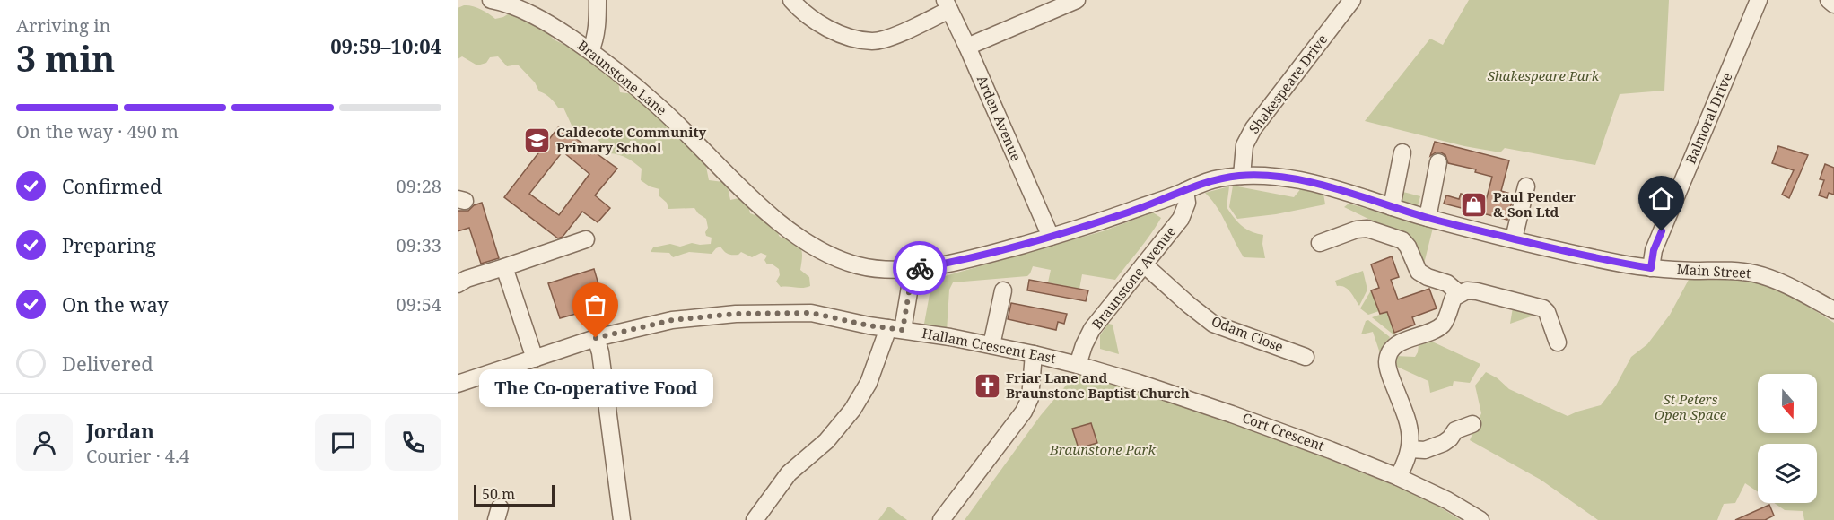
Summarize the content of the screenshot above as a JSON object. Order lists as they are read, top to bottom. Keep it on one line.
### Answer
{"streets":{"street":["Braunstone Lane","Shakespeare Drive","Arden Avenue","Balmoral Drive","Main Street","Braunstone Avenue","Odam Close","Hallam Crescent East","Cort Crescent"]},"crossings":[["Braunstone Lane","Shakespeare Drive"],["Braunstone Lane","Arden Avenue"],["Braunstone Lane","Main Street"],["Braunstone Lane","Braunstone Avenue"],["Shakespeare Drive","Main Street"],["Balmoral Drive","Main Street"],["Braunstone Avenue","Odam Close"],["Braunstone Avenue","Hallam Crescent East"],["Braunstone Avenue","Cort Crescent"],["Hallam Crescent East","Cort Crescent"]],"parks":["Shakespeare Park","St Peters Open Space","Braunstone Park"],"places":{"school or university":["Caldecote Community Primary School"],"shop":["Paul Pender & Son Ltd"],"other":["The Co-operative Food"],"church":["Friar Lane and Braunstone Baptist Church"]},"scale_bar":"50 m","north":"bottom","page":{"heading":["3 min","Arriving in","09:59–10:04"],"panel":["Jordan","Courier · 4.4"],"bar":"On the way · 490 m","list":[["Confirmed","09:28"],["Preparing","09:33"],["On the way","09:54"],"Delivered"],"bubble":"The Co-operative Food","scale":"50 m"}}
